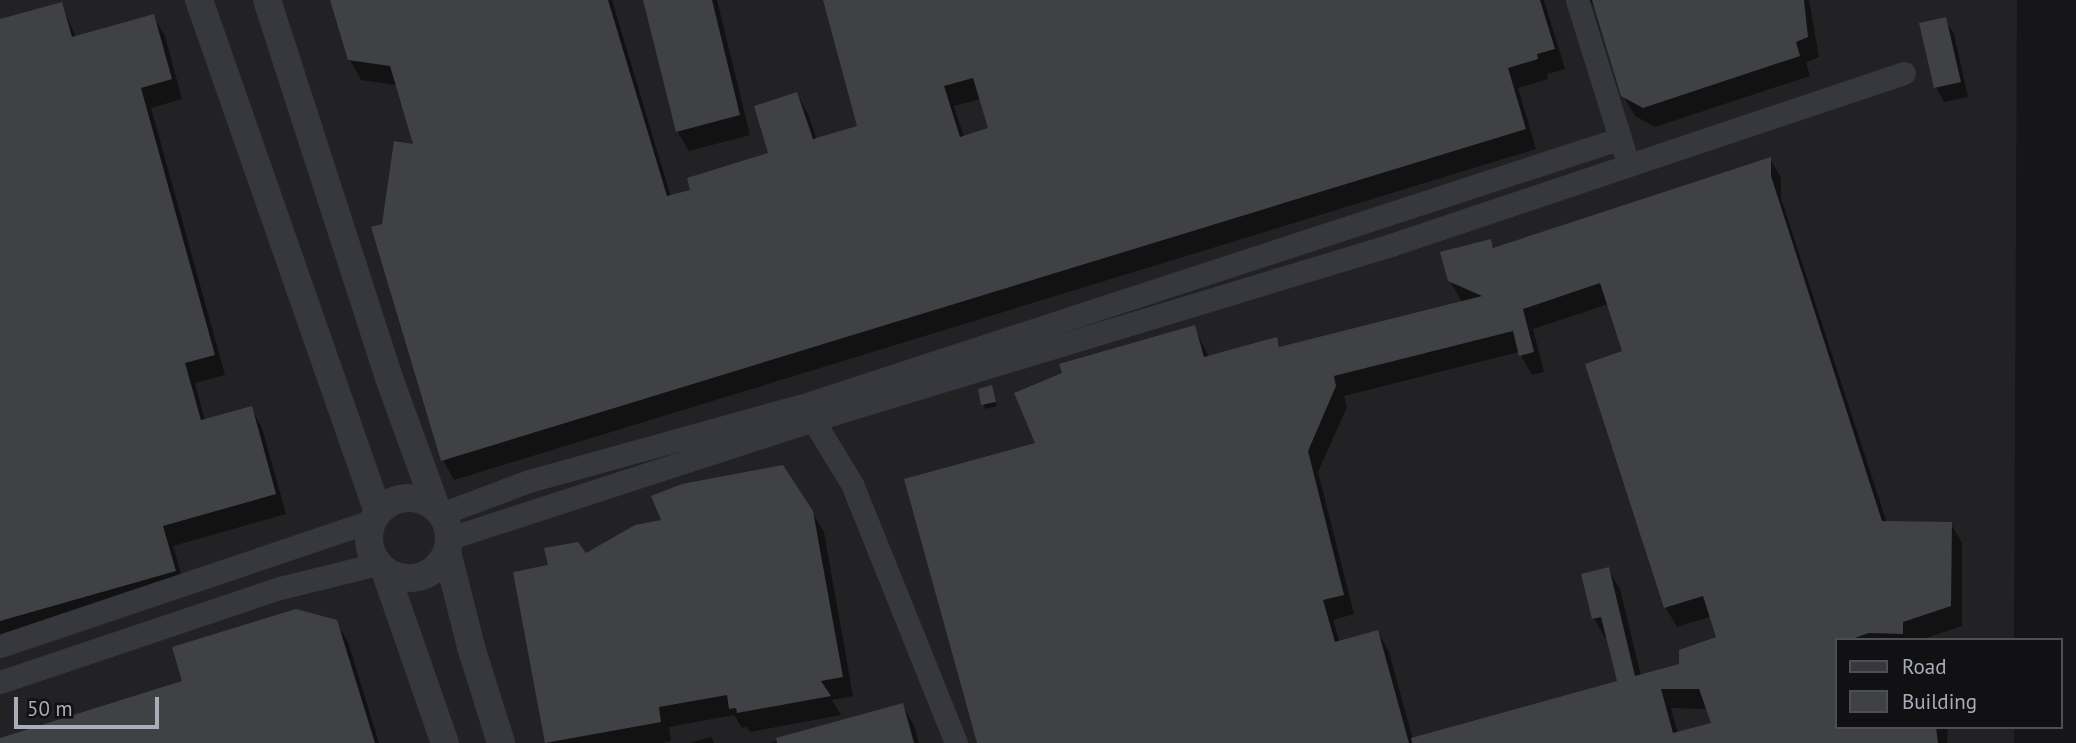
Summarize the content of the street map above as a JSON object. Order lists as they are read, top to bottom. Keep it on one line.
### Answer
{"legend":["Road","Building"],"scale_bar":"50 m"}
